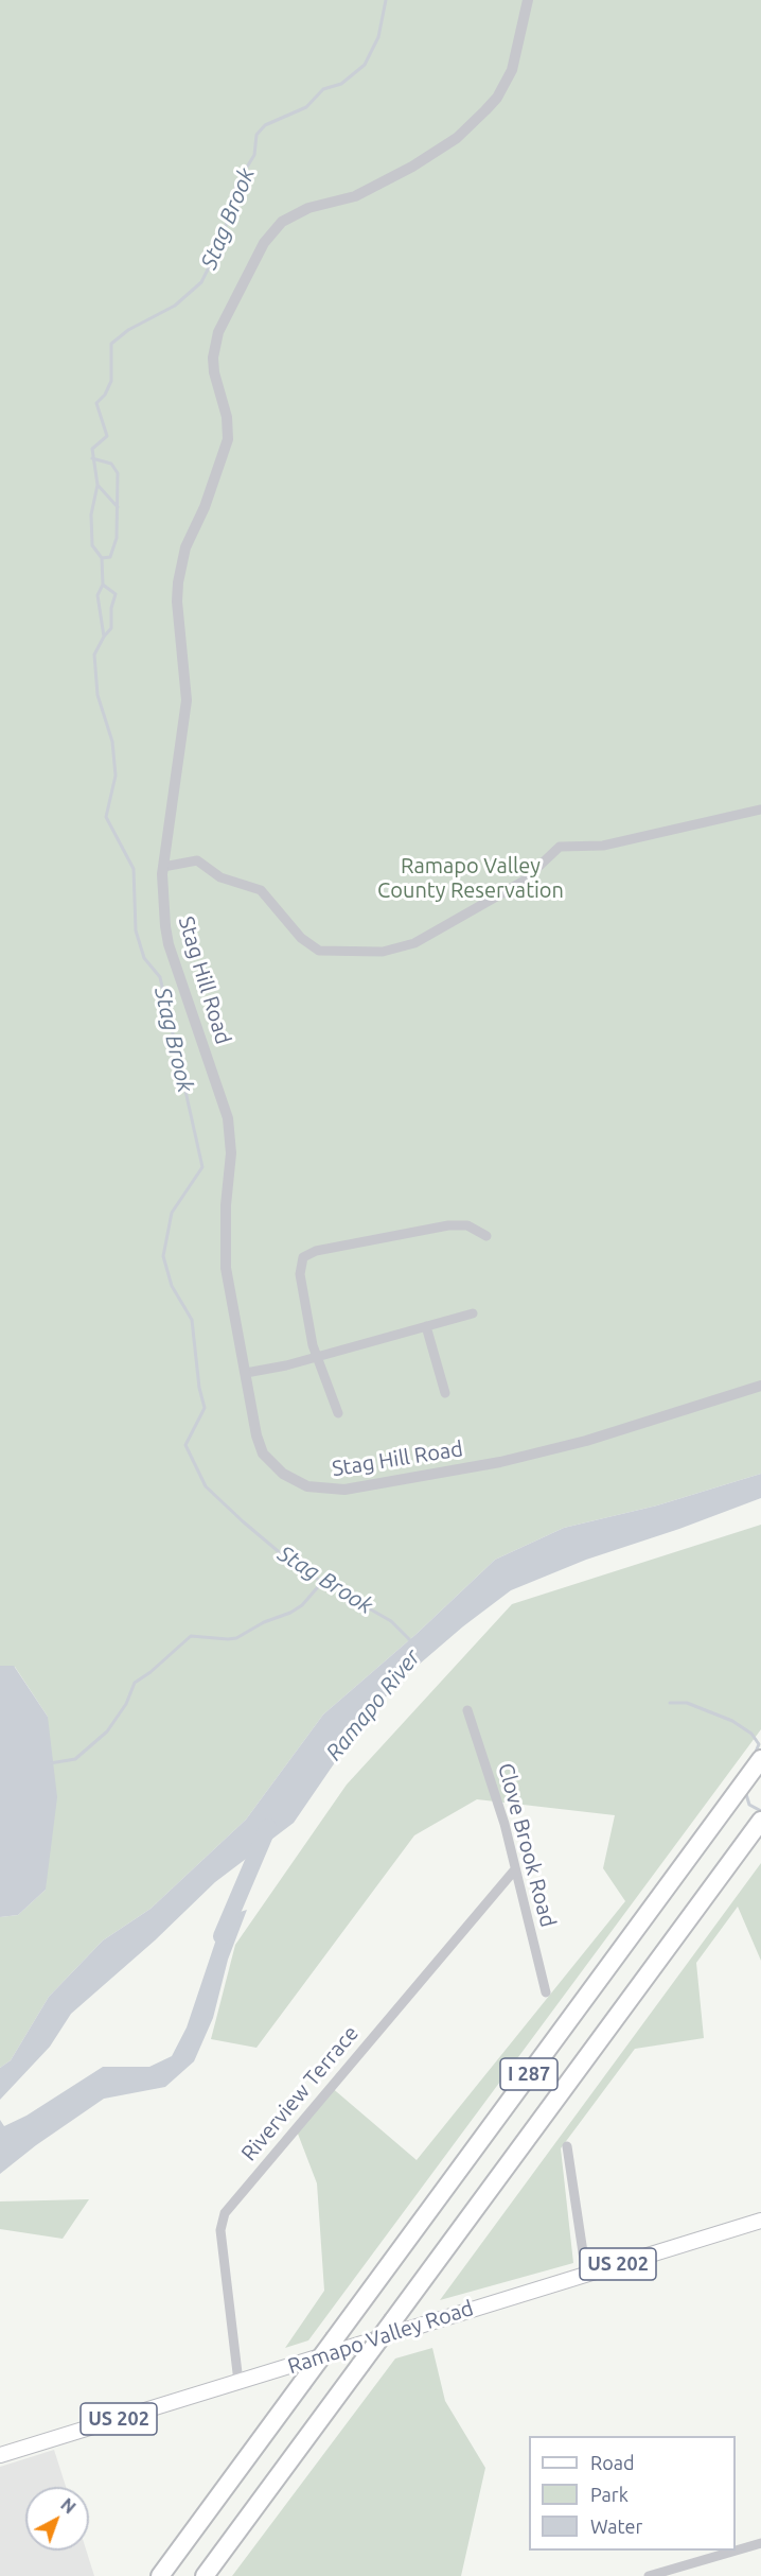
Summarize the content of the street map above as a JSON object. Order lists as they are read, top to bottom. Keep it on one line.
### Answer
{"streets":{"highway":["I 287"],"main road":["US 202","Ramapo Valley Road"],"street":["Stag Hill Road","Clove Brook Road","Riverview Terrace"]},"crossings":[["Clove Brook Road","Riverview Terrace"],["Riverview Terrace","Ramapo Valley Road"]],"water":["Stag Brook","Ramapo River"],"parks":["Ramapo Valley County Reservation"],"legend":["Road","Park","Water"],"north":"top right"}
